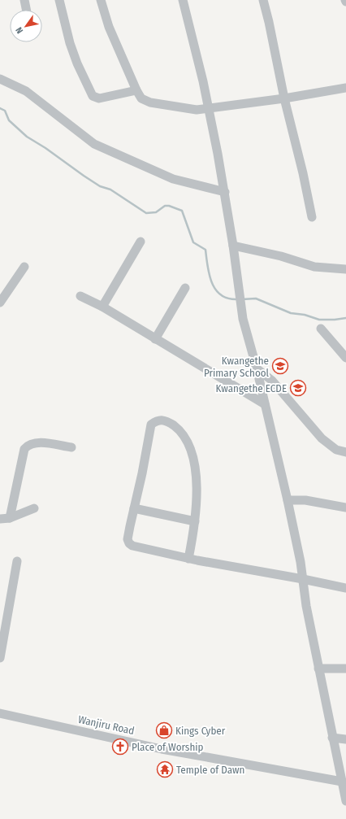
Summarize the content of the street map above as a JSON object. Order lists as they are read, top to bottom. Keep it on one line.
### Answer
{"streets":{"street":["Wanjiru Road"]},"places":{"school or university":["Kwangethe Primary School","Kwangethe ECDE"],"shop":["Kings Cyber"],"church":["Place of Worship"],"temple":["Temple of Dawn"]},"north":"bottom left"}
